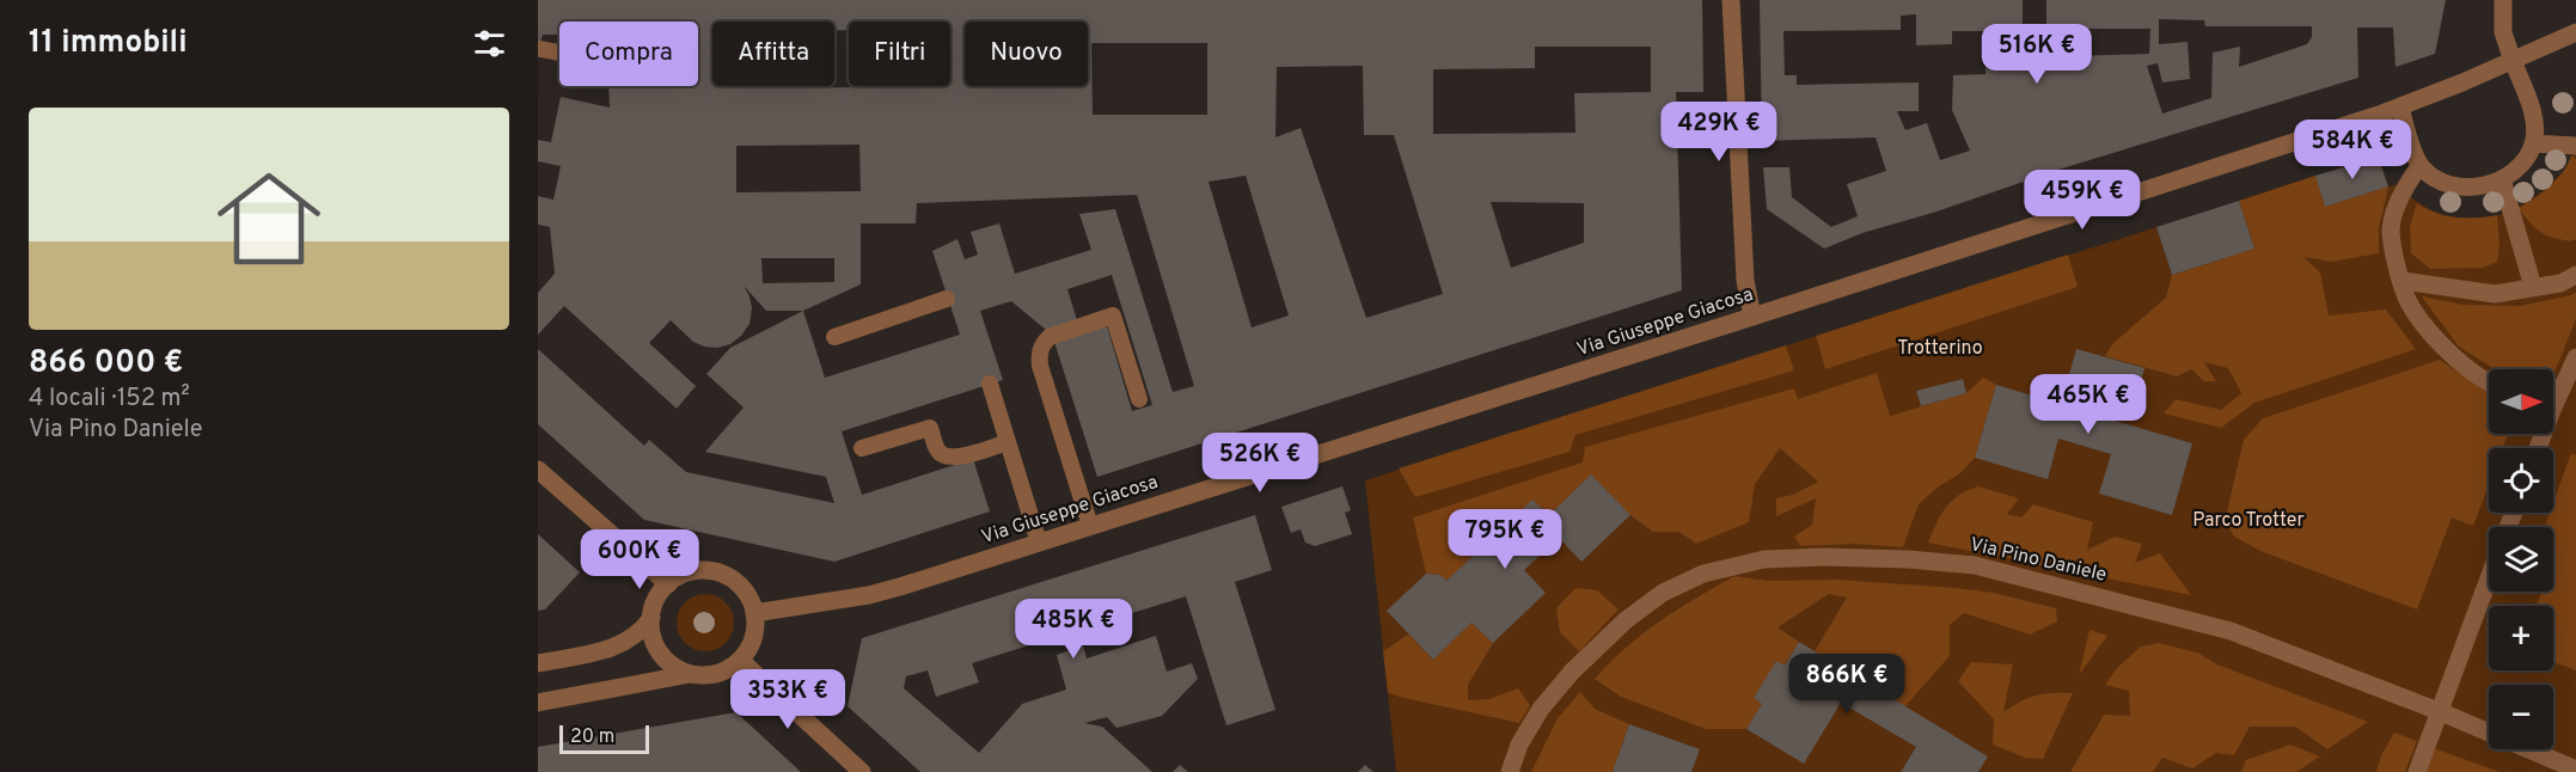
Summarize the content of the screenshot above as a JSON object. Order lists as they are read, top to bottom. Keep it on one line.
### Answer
{"streets":{"street":["Via Giuseppe Giacosa","Via Pino Daniele"]},"parks":["Trotterino","Parco Trotter"],"scale_bar":"20 m","north":"right","page":{"heading":"11 immobili","chip":["Compra","Affitta","Filtri","Nuovo"],"price":["516K €","429K €","584K €","459K €","465K €","526K €","795K €","600K €","485K €","866K €","353K €"],"list":[{"name":"866 000 €","note":"4 locali · 152 m² · Via Pino Daniele"}],"map_buttons":["+","−"],"scale":"20 m"}}
